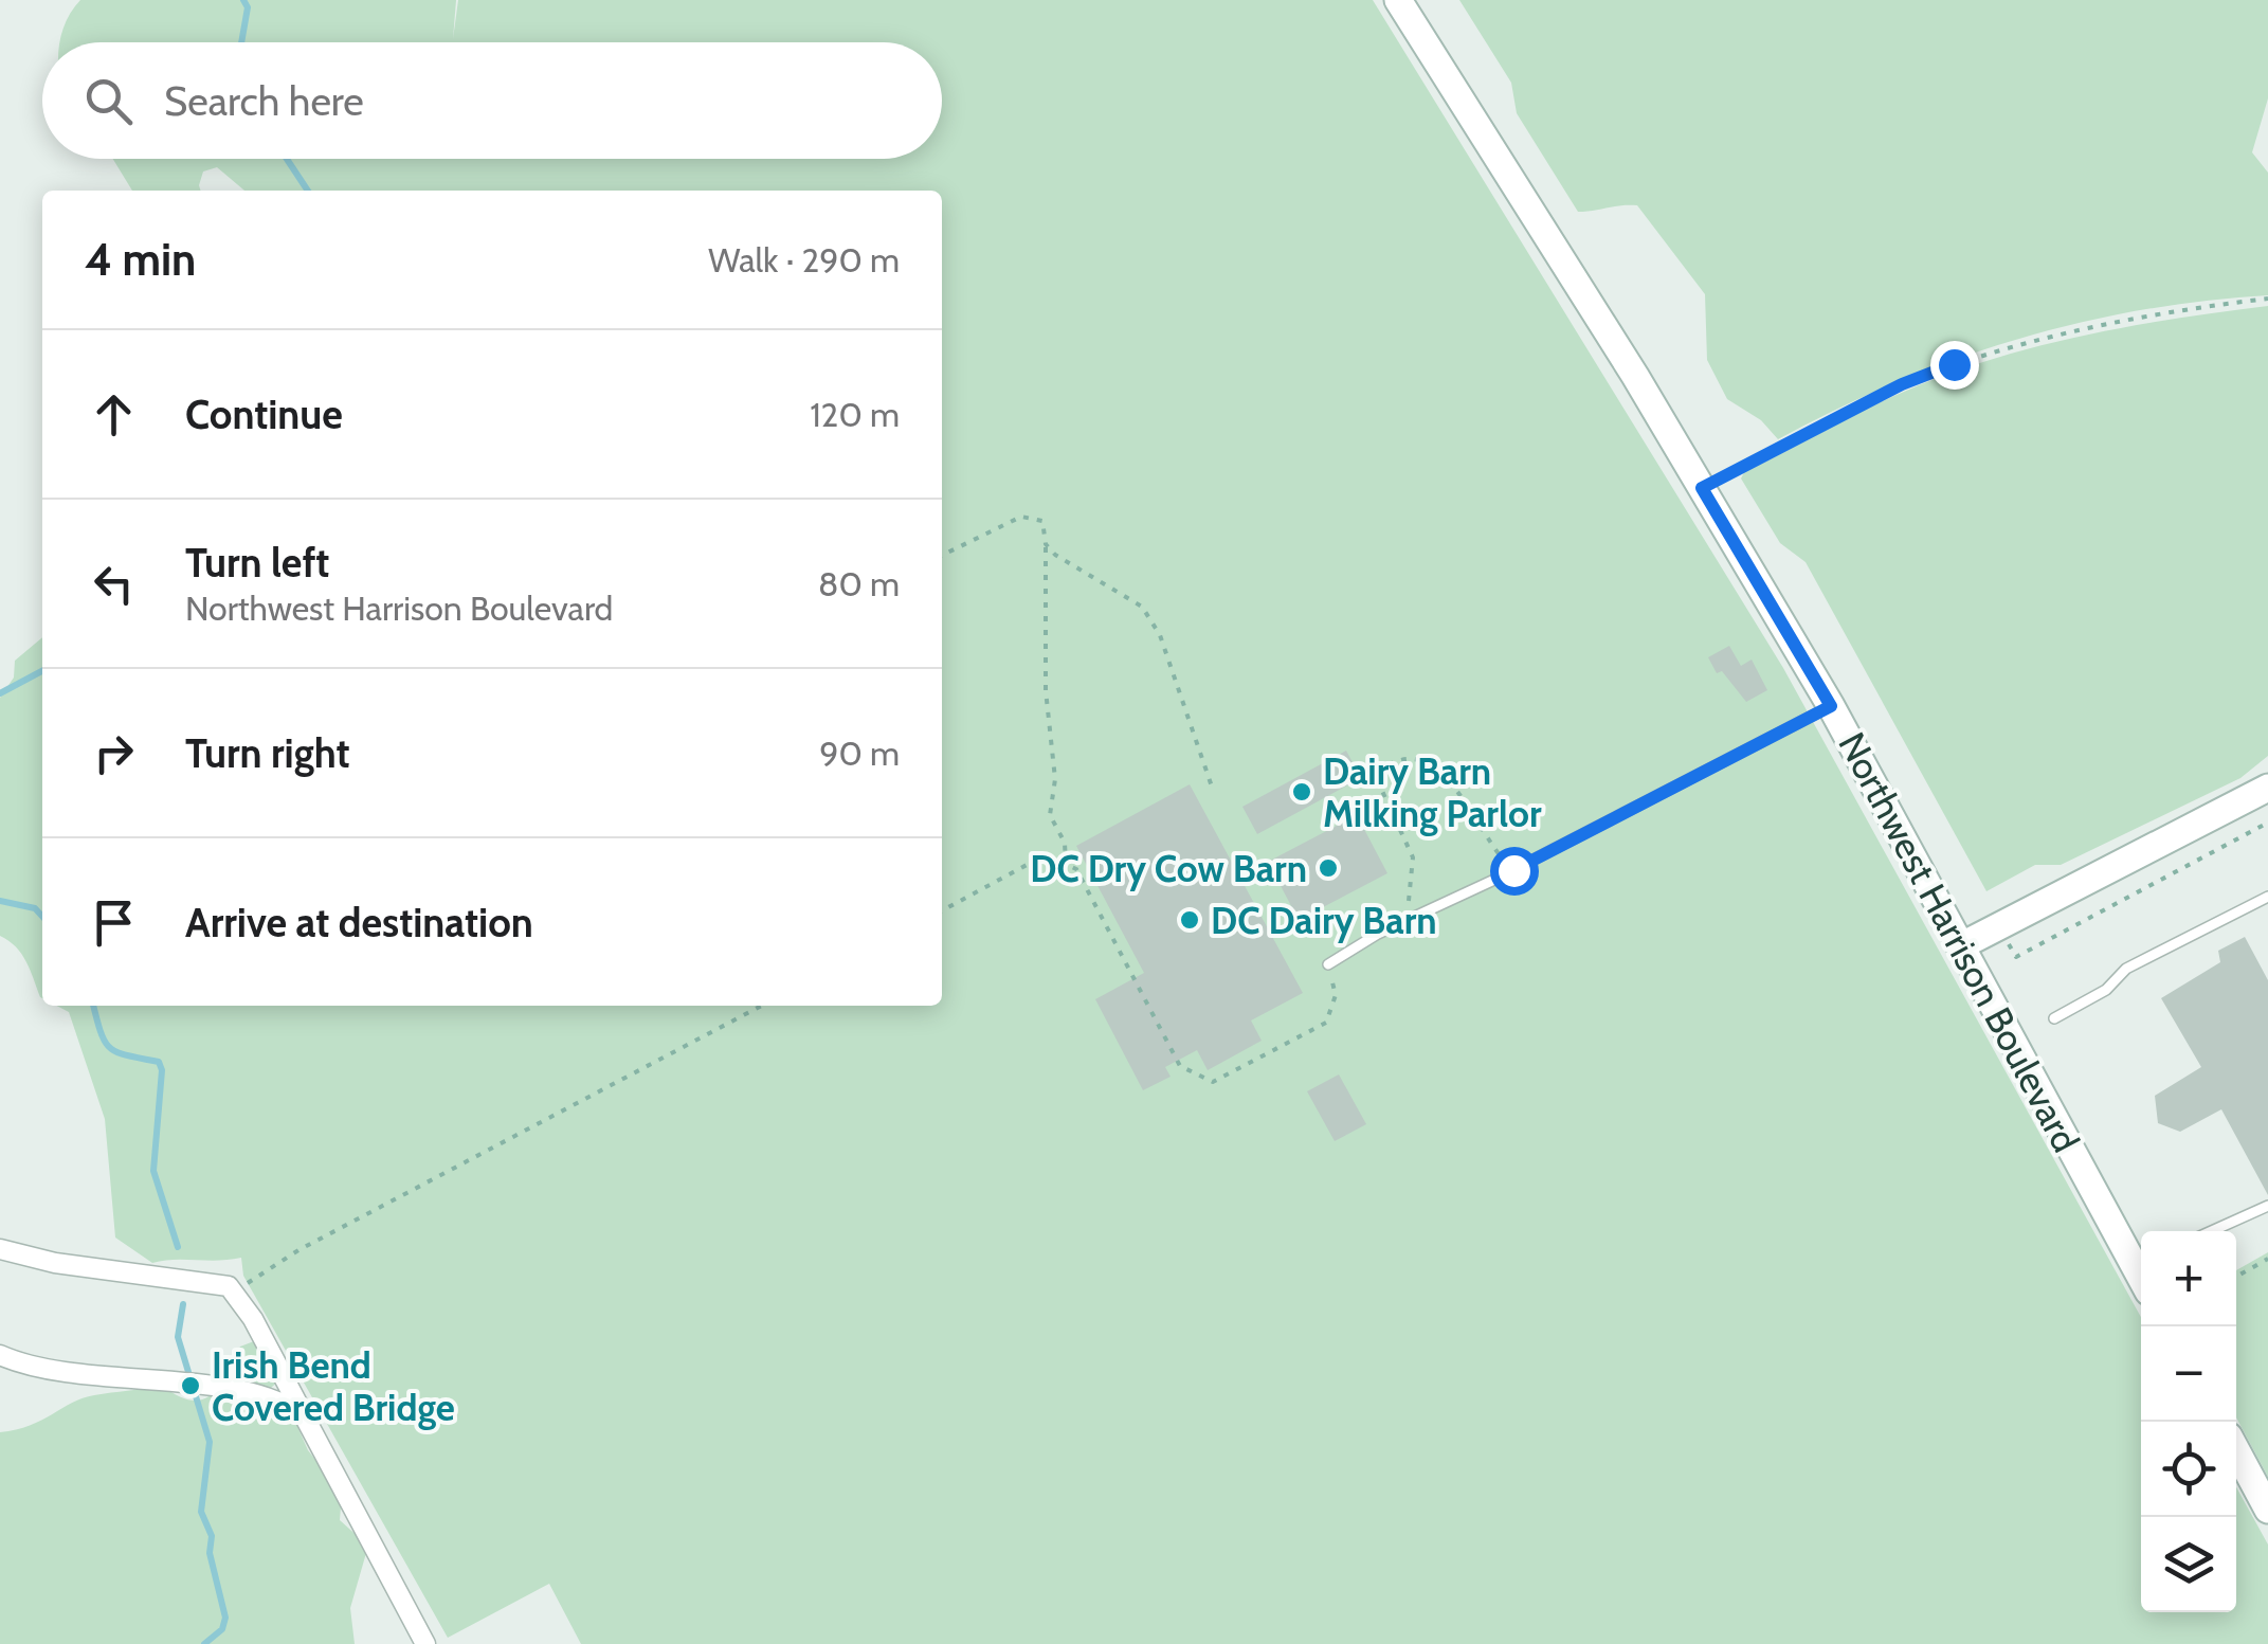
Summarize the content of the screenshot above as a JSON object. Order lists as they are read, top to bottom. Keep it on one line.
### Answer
{"streets":{"main road":["Northwest Harrison Boulevard"]},"places":["Dairy Barn Milking Parlor","DC Dry Cow Barn","DC Dairy Barn","Irish Bend Covered Bridge"],"page":{"search":"Search here","heading":["4 min","Walk · 290 m"],"list":[["Continue","120 m"],["Turn left","Northwest Harrison Boulevard","80 m"],["Turn right","90 m"],"Arrive at destination"],"map_buttons":["+","−"]}}
